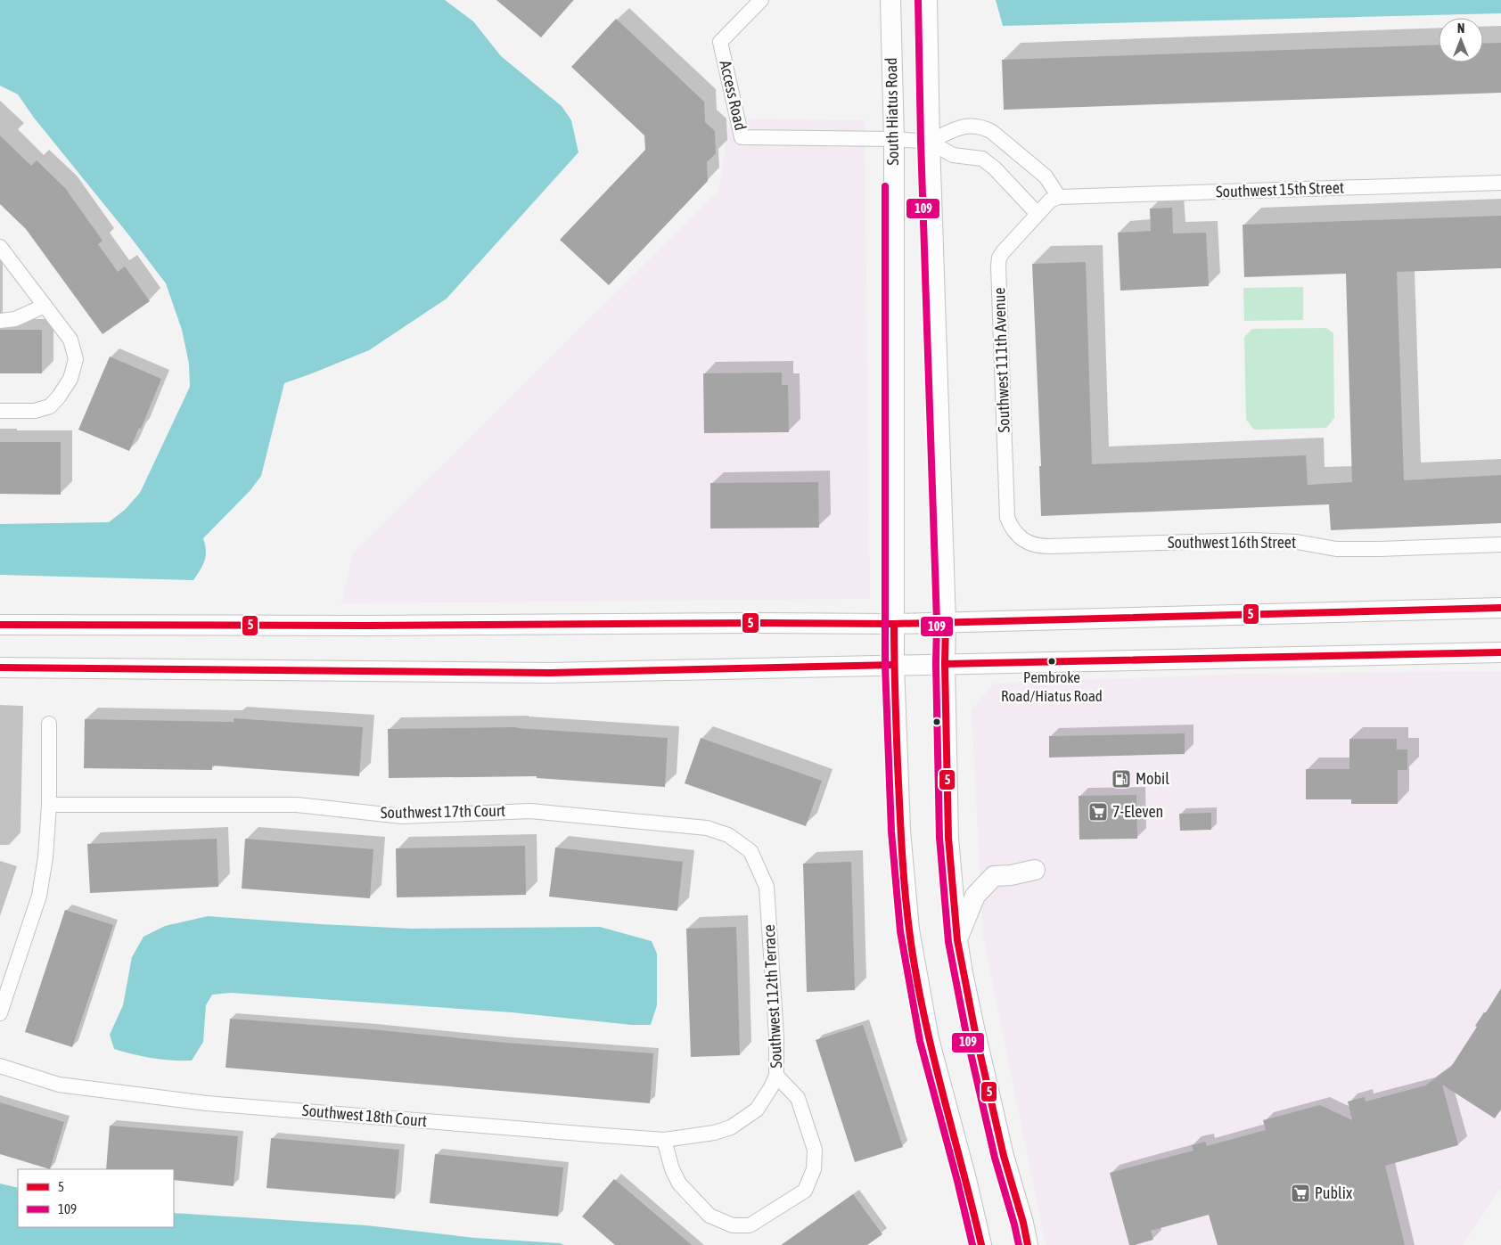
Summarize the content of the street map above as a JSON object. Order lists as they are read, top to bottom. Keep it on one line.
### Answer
{"streets":{"main road":["South Hiatus Road"],"street":["Access Road","Southwest 15th Street","Southwest 111th Avenue","Southwest 16th Street","Southwest 17th Court","Southwest 112th Terrace","Southwest 18th Court"]},"crossings":[["Access Road","South Hiatus Road"],["Southwest 15th Street","Southwest 111th Avenue"],["Southwest 111th Avenue","Southwest 16th Street"],["Southwest 17th Court","Southwest 112th Terrace"],["Southwest 112th Terrace","Southwest 18th Court"]],"places":{"other":["Pembroke Road/Hiatus Road"],"fuel station":["Mobil"],"supermarket":["7-Eleven","Publix"]},"lines":["transit line 109","transit line 5"],"legend":["5","109"],"north":"top"}
